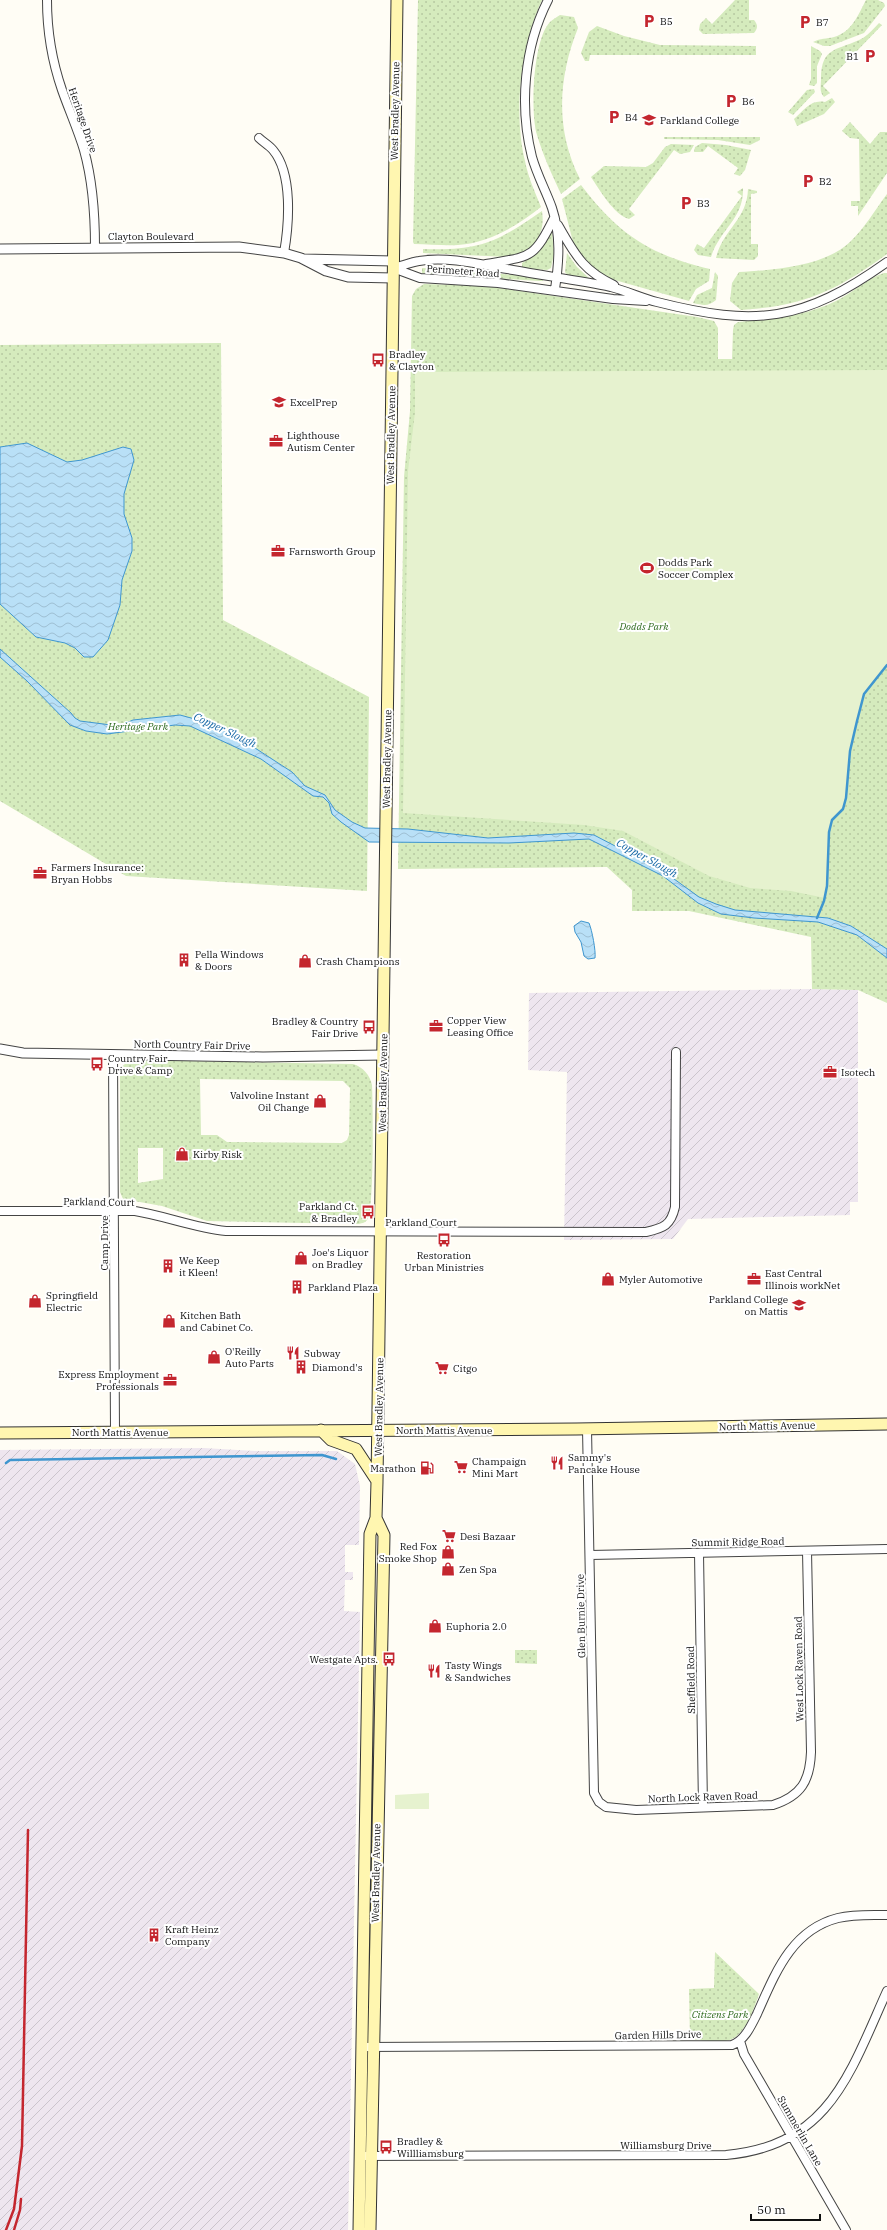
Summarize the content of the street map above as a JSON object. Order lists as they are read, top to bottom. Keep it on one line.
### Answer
{"streets":{"main road":["West Bradley Avenue","North Mattis Avenue"],"street":["Heritage Drive","Clayton Boulevard","Perimeter Road","North Country Fair Drive","Parkland Court","Camp Drive","Summit Ridge Road","Glen Burnie Drive","West Lock Raven Road","Sheffield Road","North Lock Raven Road","Garden Hills Drive","Summerlin Lane","Williamsburg Drive"]},"crossings":[["West Bradley Avenue","Clayton Boulevard"],["West Bradley Avenue","Perimeter Road"],["West Bradley Avenue","North Country Fair Drive"],["West Bradley Avenue","Parkland Court"],["West Bradley Avenue","North Mattis Avenue"],["West Bradley Avenue","Garden Hills Drive"],["West Bradley Avenue","Williamsburg Drive"],["Heritage Drive","Clayton Boulevard"],["Clayton Boulevard","Perimeter Road"],["North Country Fair Drive","Camp Drive"],["Parkland Court","Camp Drive"],["Camp Drive","North Mattis Avenue"],["North Mattis Avenue","Glen Burnie Drive"],["Summit Ridge Road","Glen Burnie Drive"],["Summit Ridge Road","West Lock Raven Road"],["Summit Ridge Road","Sheffield Road"],["Glen Burnie Drive","North Lock Raven Road"],["West Lock Raven Road","North Lock Raven Road"],["Sheffield Road","North Lock Raven Road"],["Garden Hills Drive","Summerlin Lane"],["Summerlin Lane","Williamsburg Drive"]],"water":["Copper Slough"],"parks":["Dodds Park","Heritage Park","Citizens Park"],"places":{"parking":["B5","B7","B1","B6","B4","B2","B3"],"school or university":["Parkland College","ExcelPrep","Parkland College on Mattis"],"bus stop":["Bradley & Clayton","Bradley & Country Fair Drive","Country Fair Drive & Camp","Parkland Ct. & Bradley","Restoration Urban Ministries","Westgate Apts.","Bradley & Willliamsburg"],"office":["Lighthouse Autism Center","Farnsworth Group","Farmers Insurance: Bryan Hobbs","Copper View Leasing Office","Isotech","East Central Illinois workNet","Express Employment Professionals"],"sports":["Dodds Park Soccer Complex"],"building":["Pella Windows & Doors","We Keep it Kleen!","Parkland Plaza","Diamond's","Kraft Heinz Company"],"shop":["Crash Champions","Valvoline Instant Oil Change","Kirby Risk","Joe's Liquor on Bradley","Myler Automotive","Springfield Electric","Kitchen Bath and Cabinet Co.","O'Reilly Auto Parts","Red Fox Smoke Shop","Zen Spa","Euphoria 2.0"],"restaurant":["Subway","Sammy's Pancake House","Tasty Wings & Sandwiches"],"supermarket":["Citgo","Champaign Mini Mart","Desi Bazaar"],"fuel station":["Marathon"]},"scale_bar":"50 m"}
